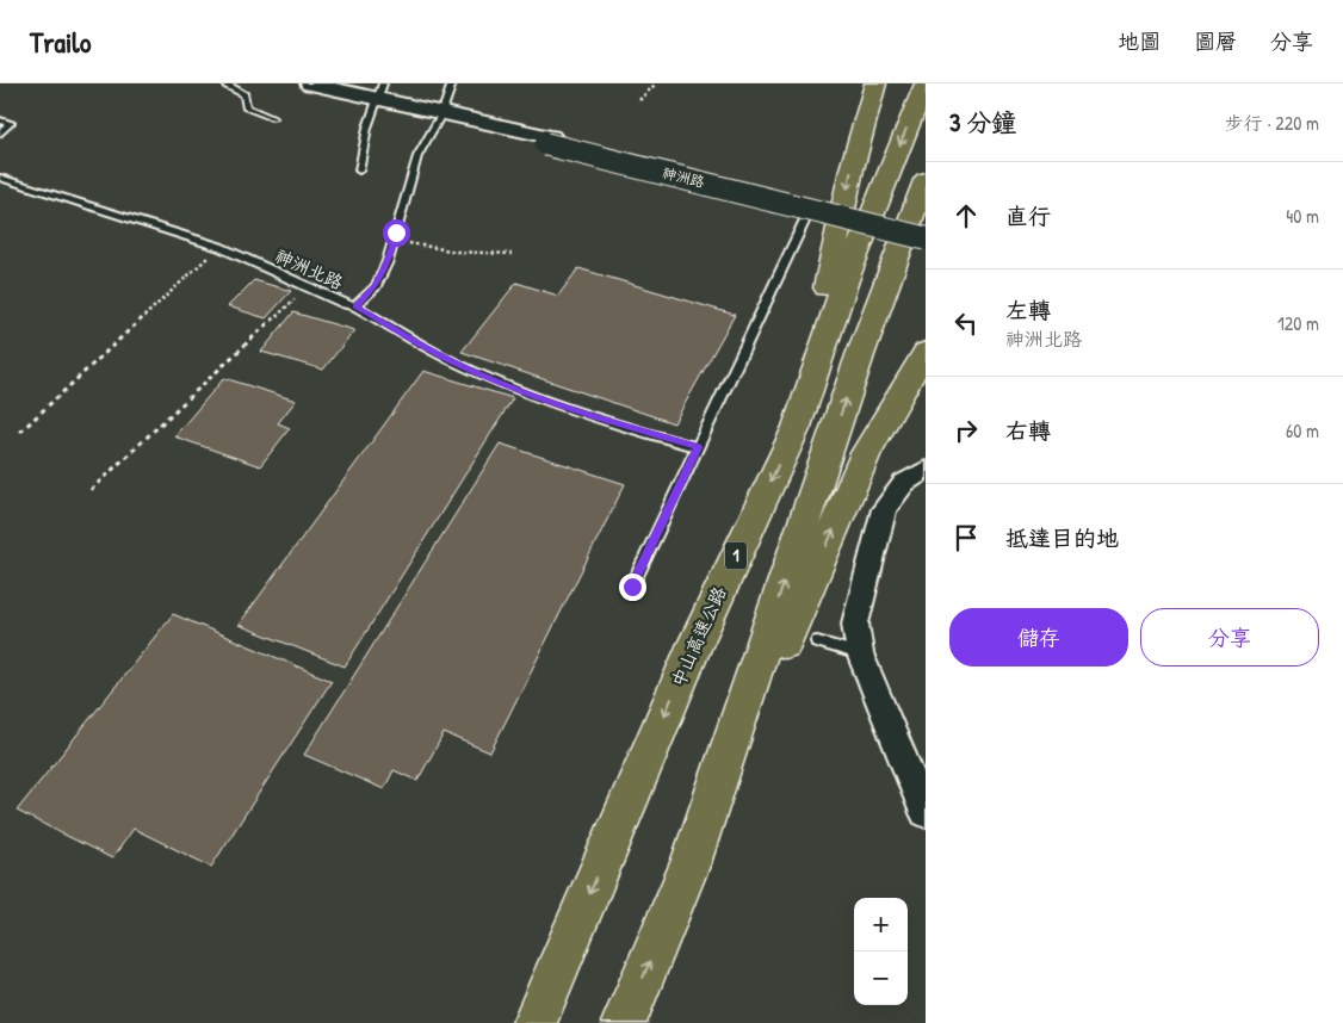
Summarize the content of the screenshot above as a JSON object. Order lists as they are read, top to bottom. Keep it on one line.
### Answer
{"streets":{"highway":["1","中山高速公路"],"street":["神洲路"],"lane":["神洲北路"]},"page":{"header":"Trailo","nav":["地圖","圖層","分享"],"heading":["3 分鐘","步行 · 220 m"],"list":[["直行","40 m"],["左轉","神洲北路","120 m"],["右轉","60 m"],"抵達目的地"],"buttons":["儲存","分享"],"map_buttons":["+","−"]}}
